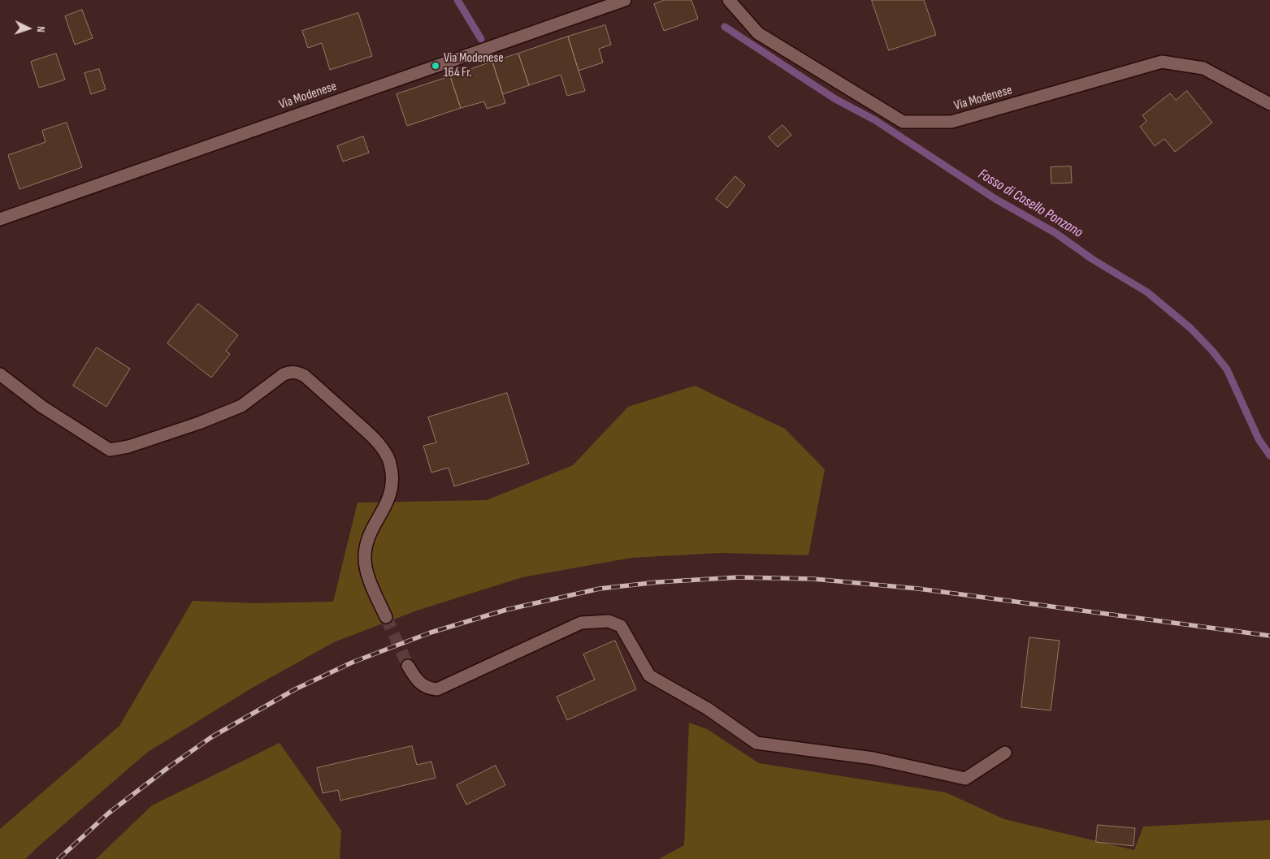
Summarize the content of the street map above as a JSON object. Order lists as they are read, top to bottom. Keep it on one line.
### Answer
{"streets":{"street":["Via Modenese"]},"water":["Fosso di Casello Ponzano"],"places":["Via Modenese 164 Fr."],"north":"right"}
